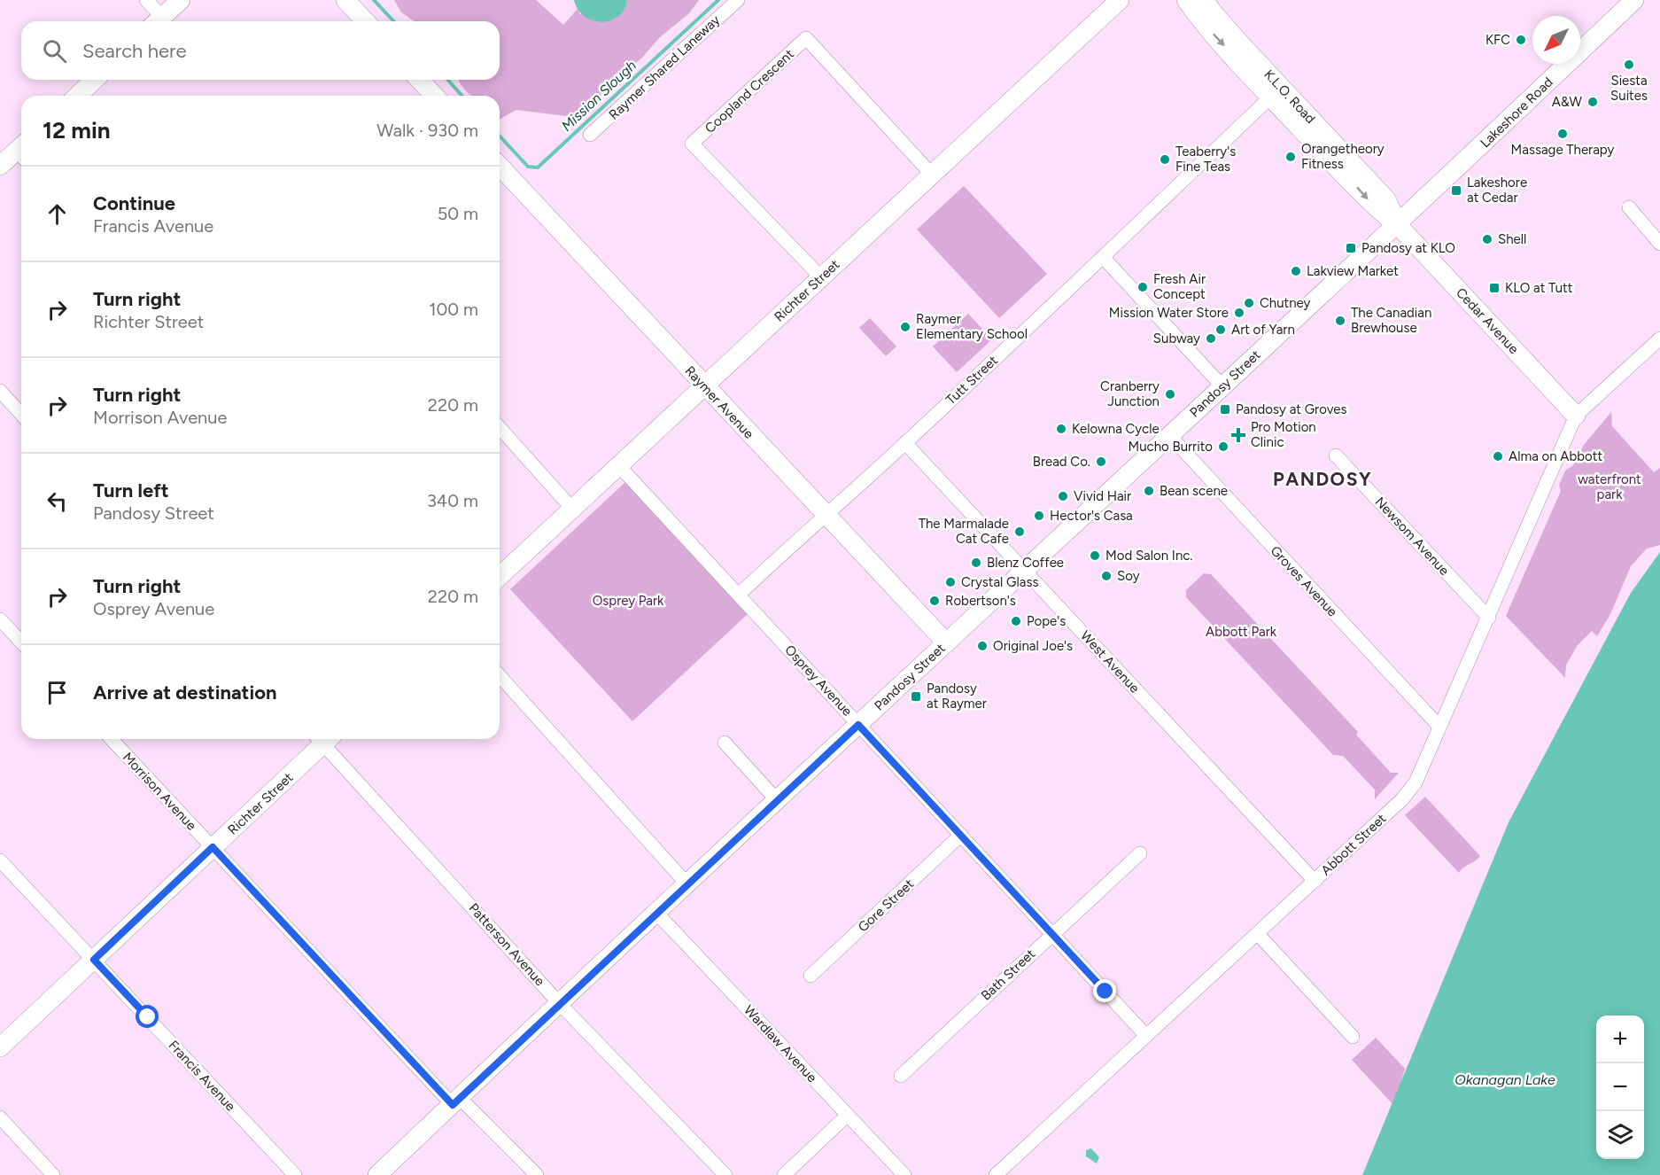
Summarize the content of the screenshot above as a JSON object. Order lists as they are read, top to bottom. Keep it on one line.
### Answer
{"streets":{"street":["Raymer Shared Laneway","Coopland Crescent","K.L.O. Road","Lakeshore Road","Richter Street","Cedar Avenue","Tutt Street","Pandosy Street","Raymer Avenue","Newsom Avenue","Groves Avenue","West Avenue","Osprey Avenue","Morrison Avenue","Abbott Street","Gore Street","Patterson Avenue","Bath Street","Wardlaw Avenue","Francis Avenue"]},"crossings":[["Coopland Crescent","Richter Street"],["K.L.O. Road","Lakeshore Road"],["K.L.O. Road","Cedar Avenue"],["K.L.O. Road","Tutt Street"],["K.L.O. Road","Pandosy Street"],["Lakeshore Road","Cedar Avenue"],["Lakeshore Road","Pandosy Street"],["Richter Street","Raymer Avenue"],["Richter Street","Osprey Avenue"],["Richter Street","Morrison Avenue"],["Richter Street","Francis Avenue"],["Cedar Avenue","Pandosy Street"],["Cedar Avenue","Abbott Street"],["Tutt Street","Raymer Avenue"],["Tutt Street","West Avenue"],["Tutt Street","Osprey Avenue"],["Pandosy Street","Raymer Avenue"],["Pandosy Street","Groves Avenue"],["Pandosy Street","West Avenue"],["Pandosy Street","Osprey Avenue"],["Pandosy Street","Morrison Avenue"],["Pandosy Street","Patterson Avenue"],["Pandosy Street","Wardlaw Avenue"],["Newsom Avenue","Abbott Street"],["Groves Avenue","Abbott Street"],["West Avenue","Abbott Street"],["Osprey Avenue","Abbott Street"],["Osprey Avenue","Gore Street"],["Osprey Avenue","Bath Street"]],"districts":["PANDOSY"],"water":["Mission Slough","Okanagan Lake"],"parks":["waterfront park","Osprey Park","Abbott Park"],"places":{"other":["KFC","Siesta Suites","A&W","Massage Therapy","Orangetheory Fitness","Teaberry's Fine Teas","Shell","Lakview Market","Fresh Air Concept","Chutney","Mission Water Store","The Canadian Brewhouse","Raymer Elementary School","Art of Yarn","Subway","Cranberry Junction","Kelowna Cycle","Mucho Burrito","Alma on Abbott","Bread Co.","Bean scene","Vivid Hair","Hector's Casa","The Marmalade Cat Cafe","Mod Salon Inc.","Blenz Coffee","Soy","Crystal Glass","Robertson's","Pope's","Original Joe's"],"transit":["Lakeshore at Cedar","Pandosy at KLO","KLO at Tutt","Pandosy at Groves","Pandosy at Raymer"],"health":["Pro Motion Clinic"]},"north":"bottom left","page":{"search":"Search here","heading":["12 min","Walk · 930 m"],"list":[["Continue","Francis Avenue","50 m"],["Turn right","Richter Street","100 m"],["Turn right","Morrison Avenue","220 m"],["Turn left","Pandosy Street","340 m"],["Turn right","Osprey Avenue","220 m"],"Arrive at destination"],"map_buttons":["+","−"]}}
